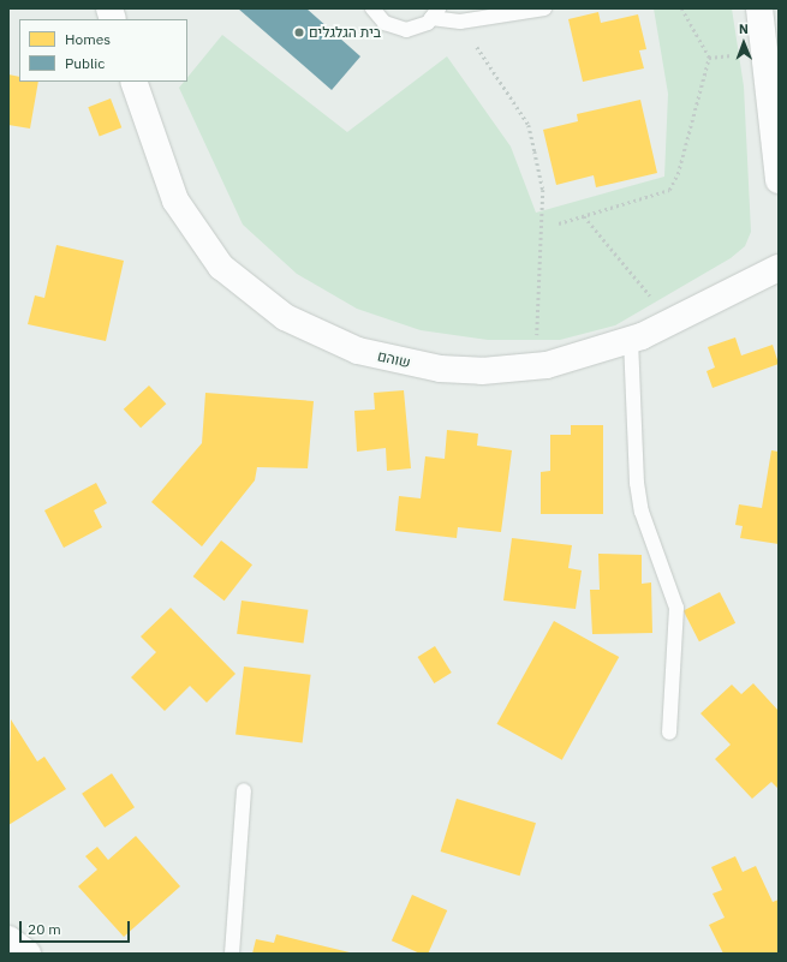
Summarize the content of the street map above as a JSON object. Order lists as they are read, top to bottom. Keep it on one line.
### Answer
{"streets":{"street":["שוהם"]},"places":["בית הגלגלים"],"legend":["Homes","Public"],"scale_bar":"20 m","north":"top"}
